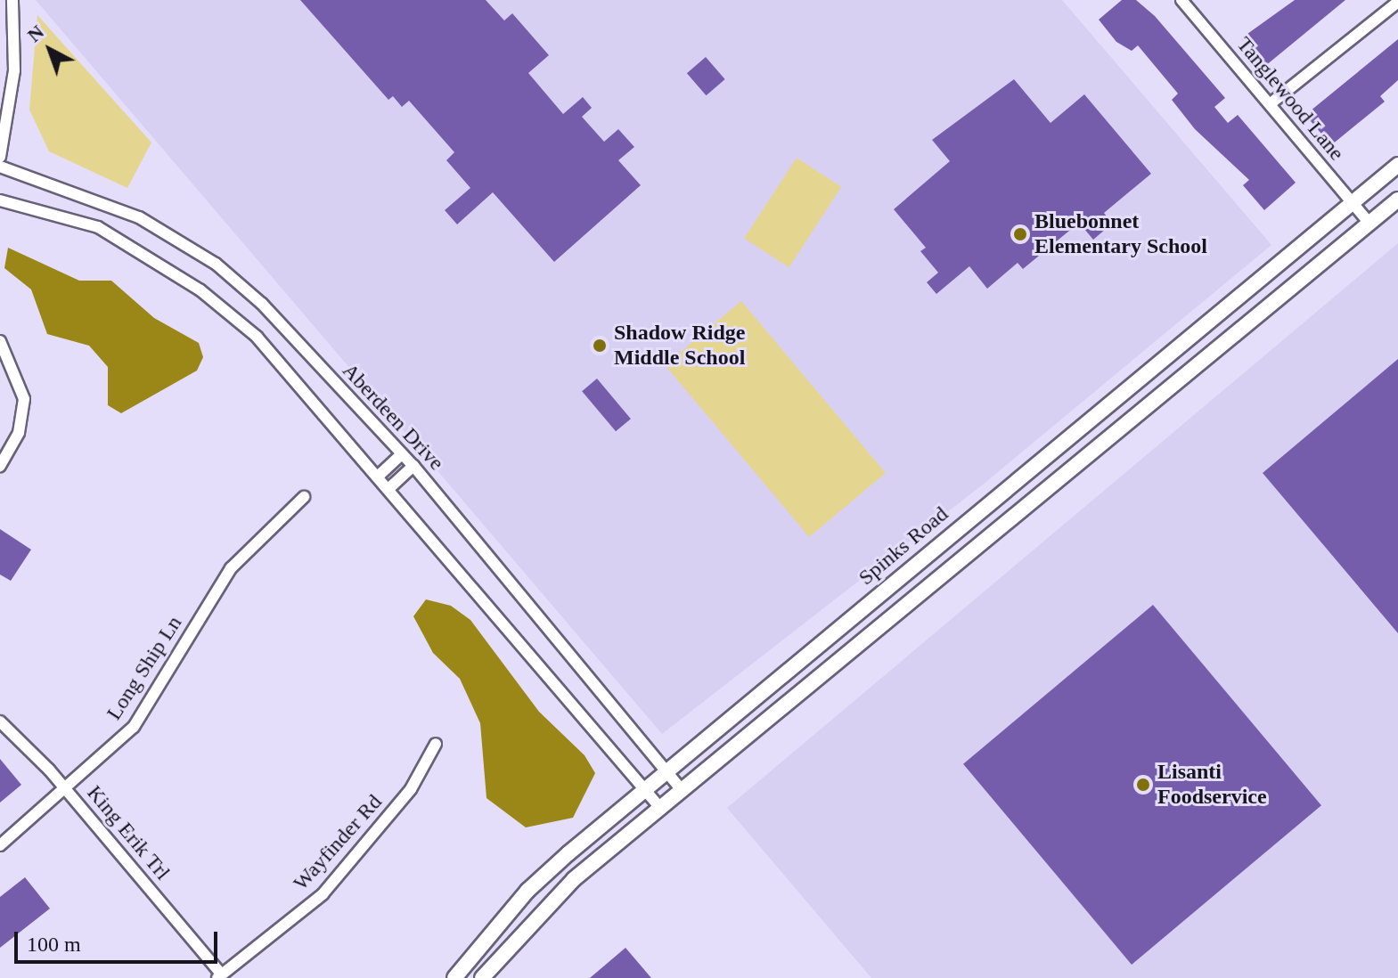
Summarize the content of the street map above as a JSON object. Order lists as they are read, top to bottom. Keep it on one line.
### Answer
{"streets":{"main road":["Spinks Road"],"street":["Tanglewood Lane","Aberdeen Drive","Long Ship Ln","King Erik Trl","Wayfinder Rd"]},"crossings":[["Tanglewood Lane","Spinks Road"],["Aberdeen Drive","Spinks Road"],["Long Ship Ln","King Erik Trl"],["King Erik Trl","Wayfinder Rd"]],"places":["Bluebonnet Elementary School","Shadow Ridge Middle School","Lisanti Foodservice"],"scale_bar":"100 m","north":"top left"}
